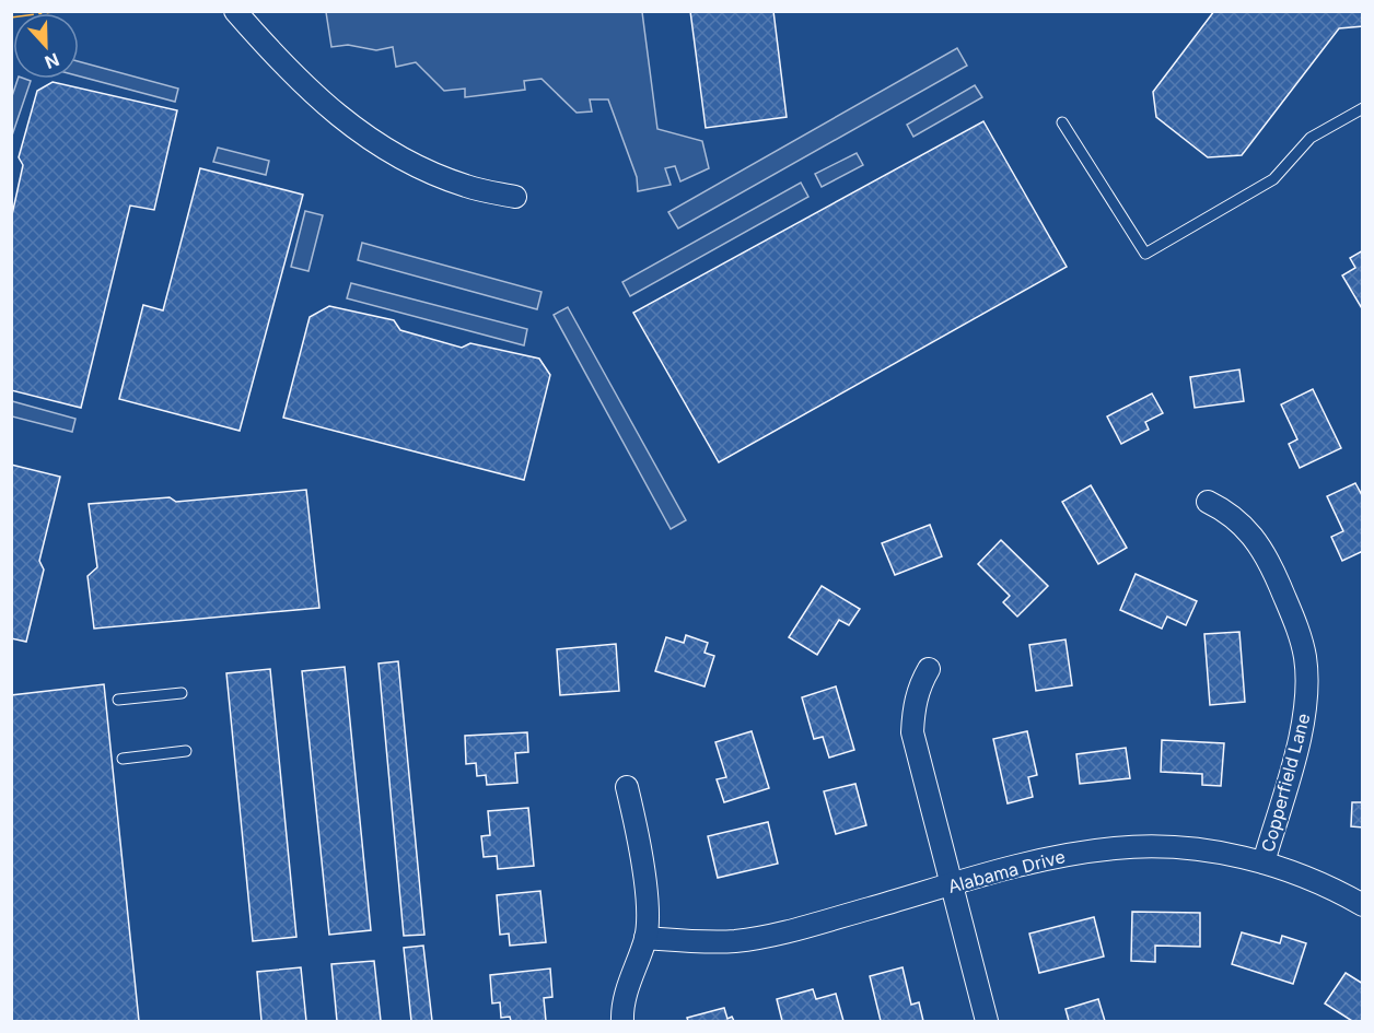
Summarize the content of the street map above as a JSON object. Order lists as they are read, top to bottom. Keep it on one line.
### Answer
{"streets":{"street":["Copperfield Lane","Alabama Drive"]},"crossings":[["Copperfield Lane","Alabama Drive"]],"north":"bottom"}
